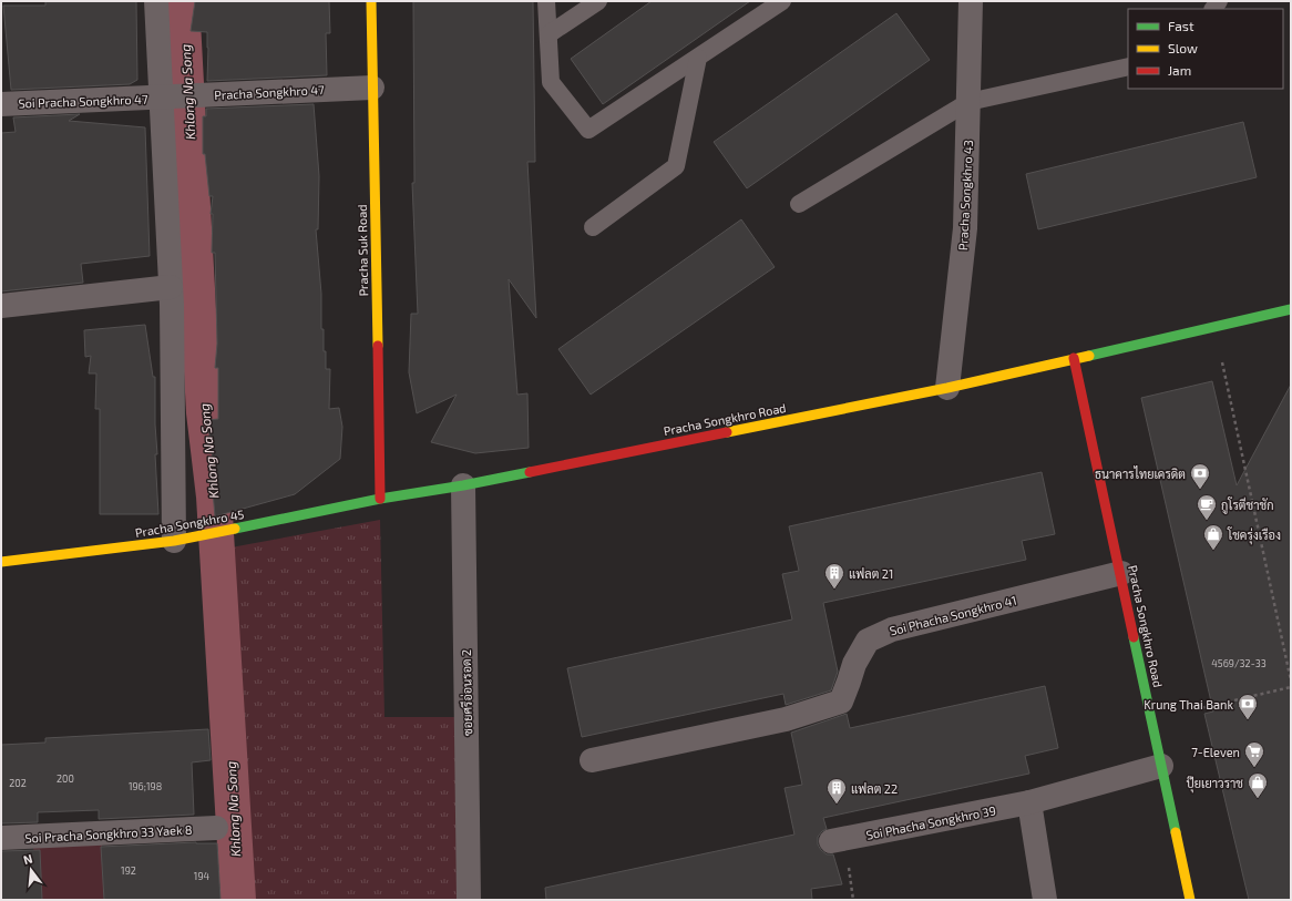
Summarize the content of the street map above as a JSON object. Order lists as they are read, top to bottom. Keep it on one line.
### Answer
{"streets":{"street":["Pracha Songkhro 47","Soi Pracha Songkhro 47","Pracha Songkhro 43","Pracha Suk Road","Pracha Songkhro Road","Pracha Songkhro 45","Soi Phacha Songkhro 41","ซอยศรีอ่อนรอด 2","Soi Phacha Songkhro 39","Soi Pracha Songkhro 33 Yaek 8"]},"crossings":[["Pracha Songkhro 47","Soi Pracha Songkhro 47"],["Pracha Songkhro 47","Pracha Suk Road"],["Pracha Songkhro 43","Pracha Songkhro Road"],["Pracha Suk Road","Pracha Songkhro Road"],["Pracha Suk Road","Pracha Songkhro 45"],["Pracha Songkhro Road","Pracha Songkhro 45"],["Pracha Songkhro Road","Soi Phacha Songkhro 41"],["Pracha Songkhro Road","ซอยศรีอ่อนรอด 2"],["Pracha Songkhro Road","Soi Phacha Songkhro 39"]],"water":["Khlong Na Song"],"places":{"bank":["ธนาคารไทยเครดิต","Krung Thai Bank"],"cafe":["กูโรตีชาชัก"],"shop":["โชครุ่งเรือง","ปุ๊ยเยาวราช"],"building":["แฟลต 21","แฟลต 22"],"supermarket":["7-Eleven"]},"house_numbers":["4569/32-33","200","202","196;198","192","194"],"legend":["Fast","Slow","Jam"],"north":"top"}
